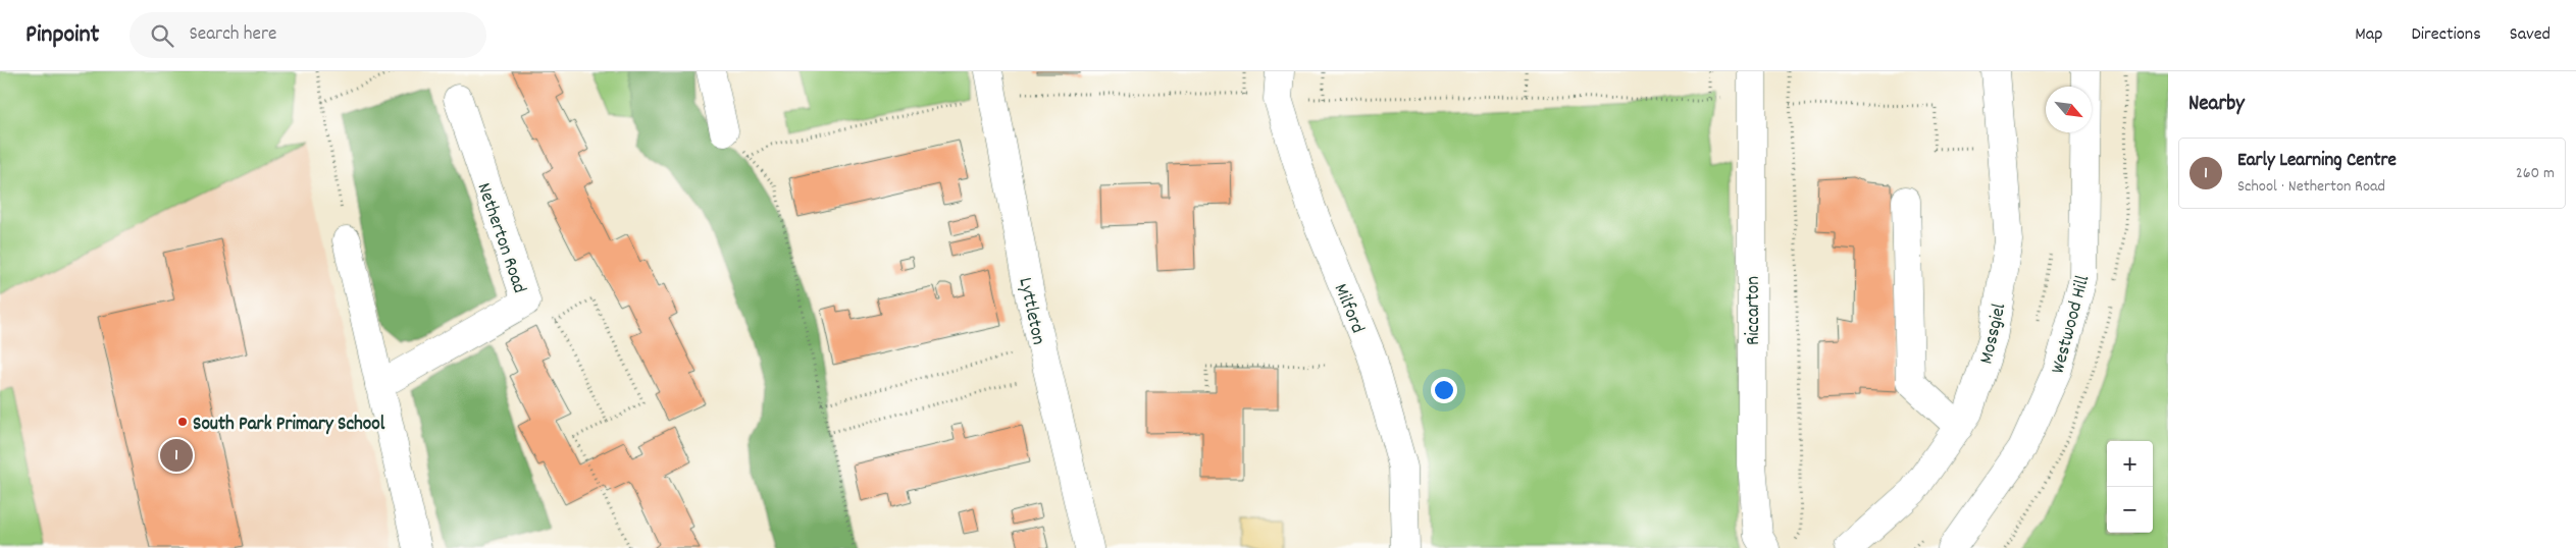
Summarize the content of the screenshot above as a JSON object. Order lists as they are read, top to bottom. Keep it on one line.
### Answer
{"streets":{"street":["Netherton Road","Milford","Lyttleton","Riccarton","Westwood Hill","Mossgiel"]},"places":["South Park Primary School"],"north":"bottom right","page":{"header":"Pinpoint","search":"Search here","nav":["Map","Directions","Saved"],"heading":"Nearby","list":[{"mark":"1","name":"Early Learning Centre","note":"School · Netherton Road","value":"260 m"}],"pins":"1","map_buttons":["+","−"]}}
